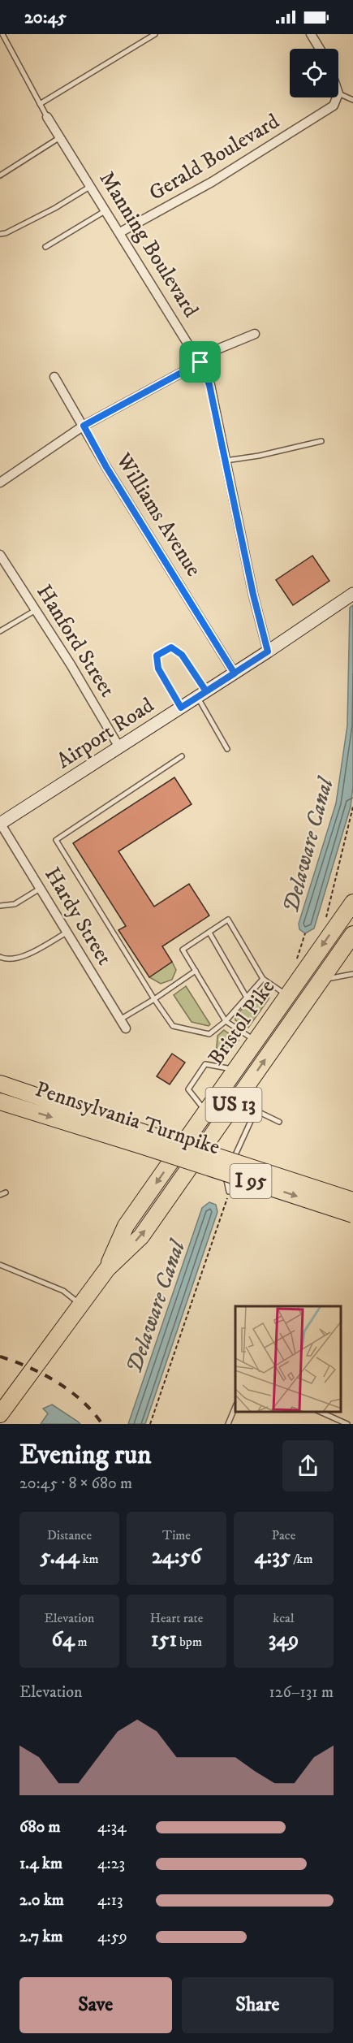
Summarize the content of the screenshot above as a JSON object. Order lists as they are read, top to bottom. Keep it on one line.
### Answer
{"streets":{"highway":["Bristol Pike","US 13","Pennsylvania Turnpike","I 95"],"street":["Gerald Boulevard","Manning Boulevard","Williams Avenue","Hanford Street","Airport Road","Hardy Street"]},"crossings":[["Gerald Boulevard","Manning Boulevard"],["Manning Boulevard","Airport Road"],["Williams Avenue","Airport Road"],["Hanford Street","Airport Road"],["Airport Road","Hardy Street"]],"water":["Delaware Canal"],"page":{"status":"20:45","heading":["Evening run","20:45 · 8 × 680 m"],"stats":[["Distance","5.44 km"],["Time","24:56"],["Pace","4:35 /km"],["Elevation","64 m"],["Heart rate","151 bpm"],["kcal","349"]],"chart":["Elevation","126–131 m"],"list":[{"name":"680 m","note":"4:34"},{"name":"1.4 km","note":"4:23"},{"name":"2.0 km","note":"4:13"},{"name":"2.7 km","note":"4:59"}],"buttons":["Save","Share"]}}
